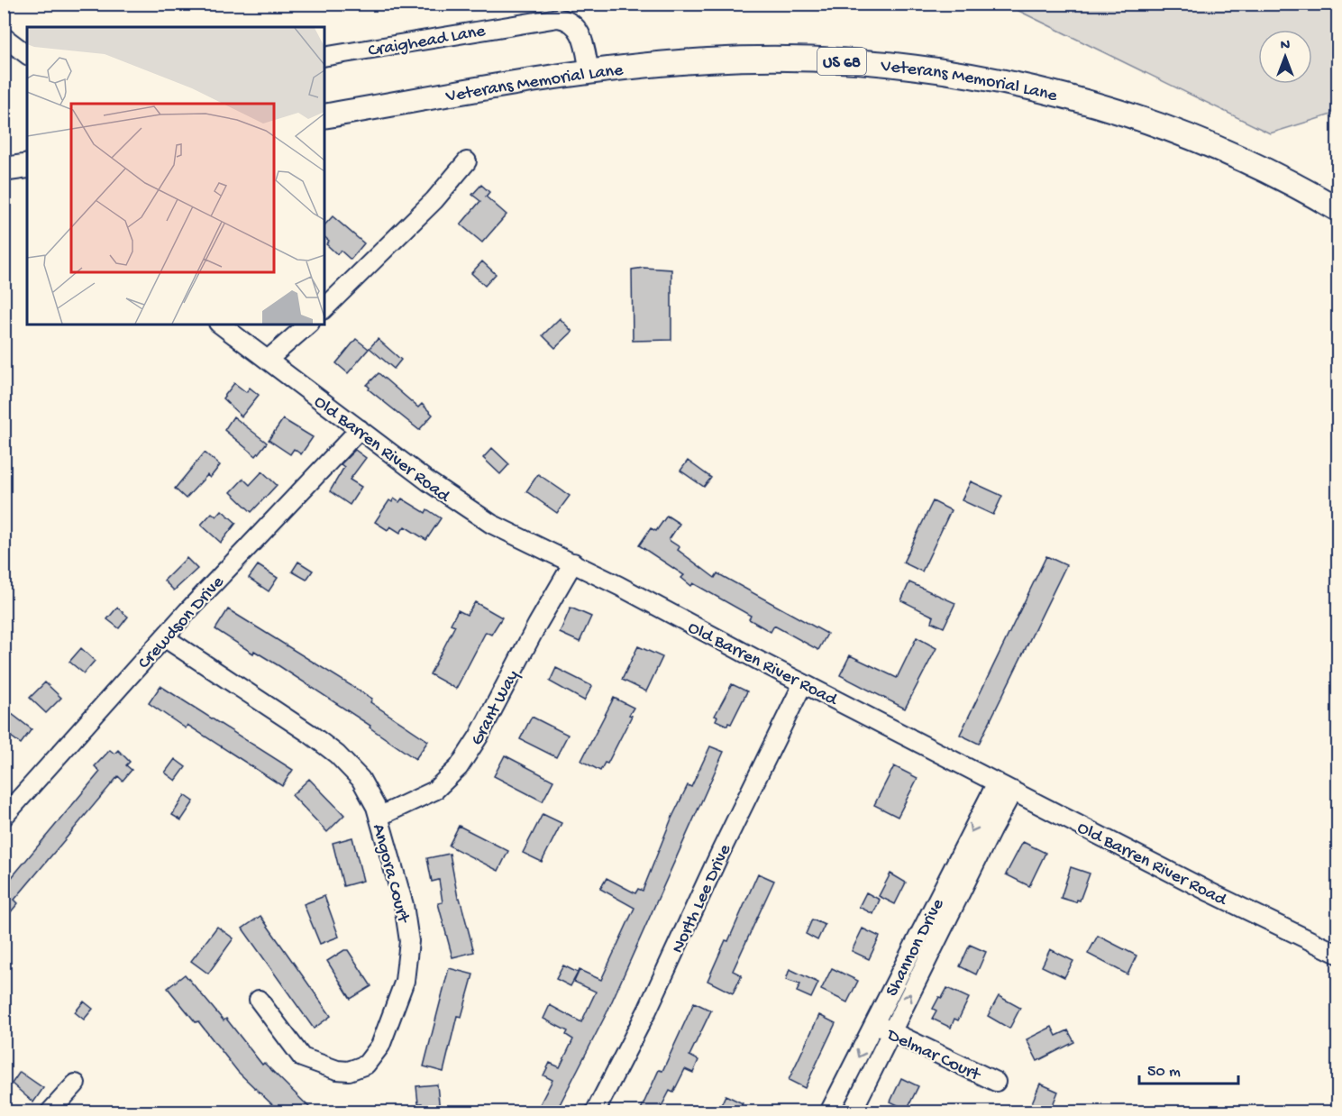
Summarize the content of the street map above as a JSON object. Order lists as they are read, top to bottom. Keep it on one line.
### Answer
{"streets":{"main road":["US 68","Veterans Memorial Lane"],"street":["Craighead Lane","Old Barren River Road","Crewdson Drive","Grant Way","Angora Court","North Lee Drive","Shannon Drive","Delmar Court"]},"crossings":[["Craighead Lane","Veterans Memorial Lane"],["Old Barren River Road","Crewdson Drive"],["Old Barren River Road","Grant Way"],["Old Barren River Road","North Lee Drive"],["Old Barren River Road","Shannon Drive"],["Crewdson Drive","Angora Court"],["Grant Way","Angora Court"],["Shannon Drive","Delmar Court"]],"scale_bar":"50 m","north":"top"}
